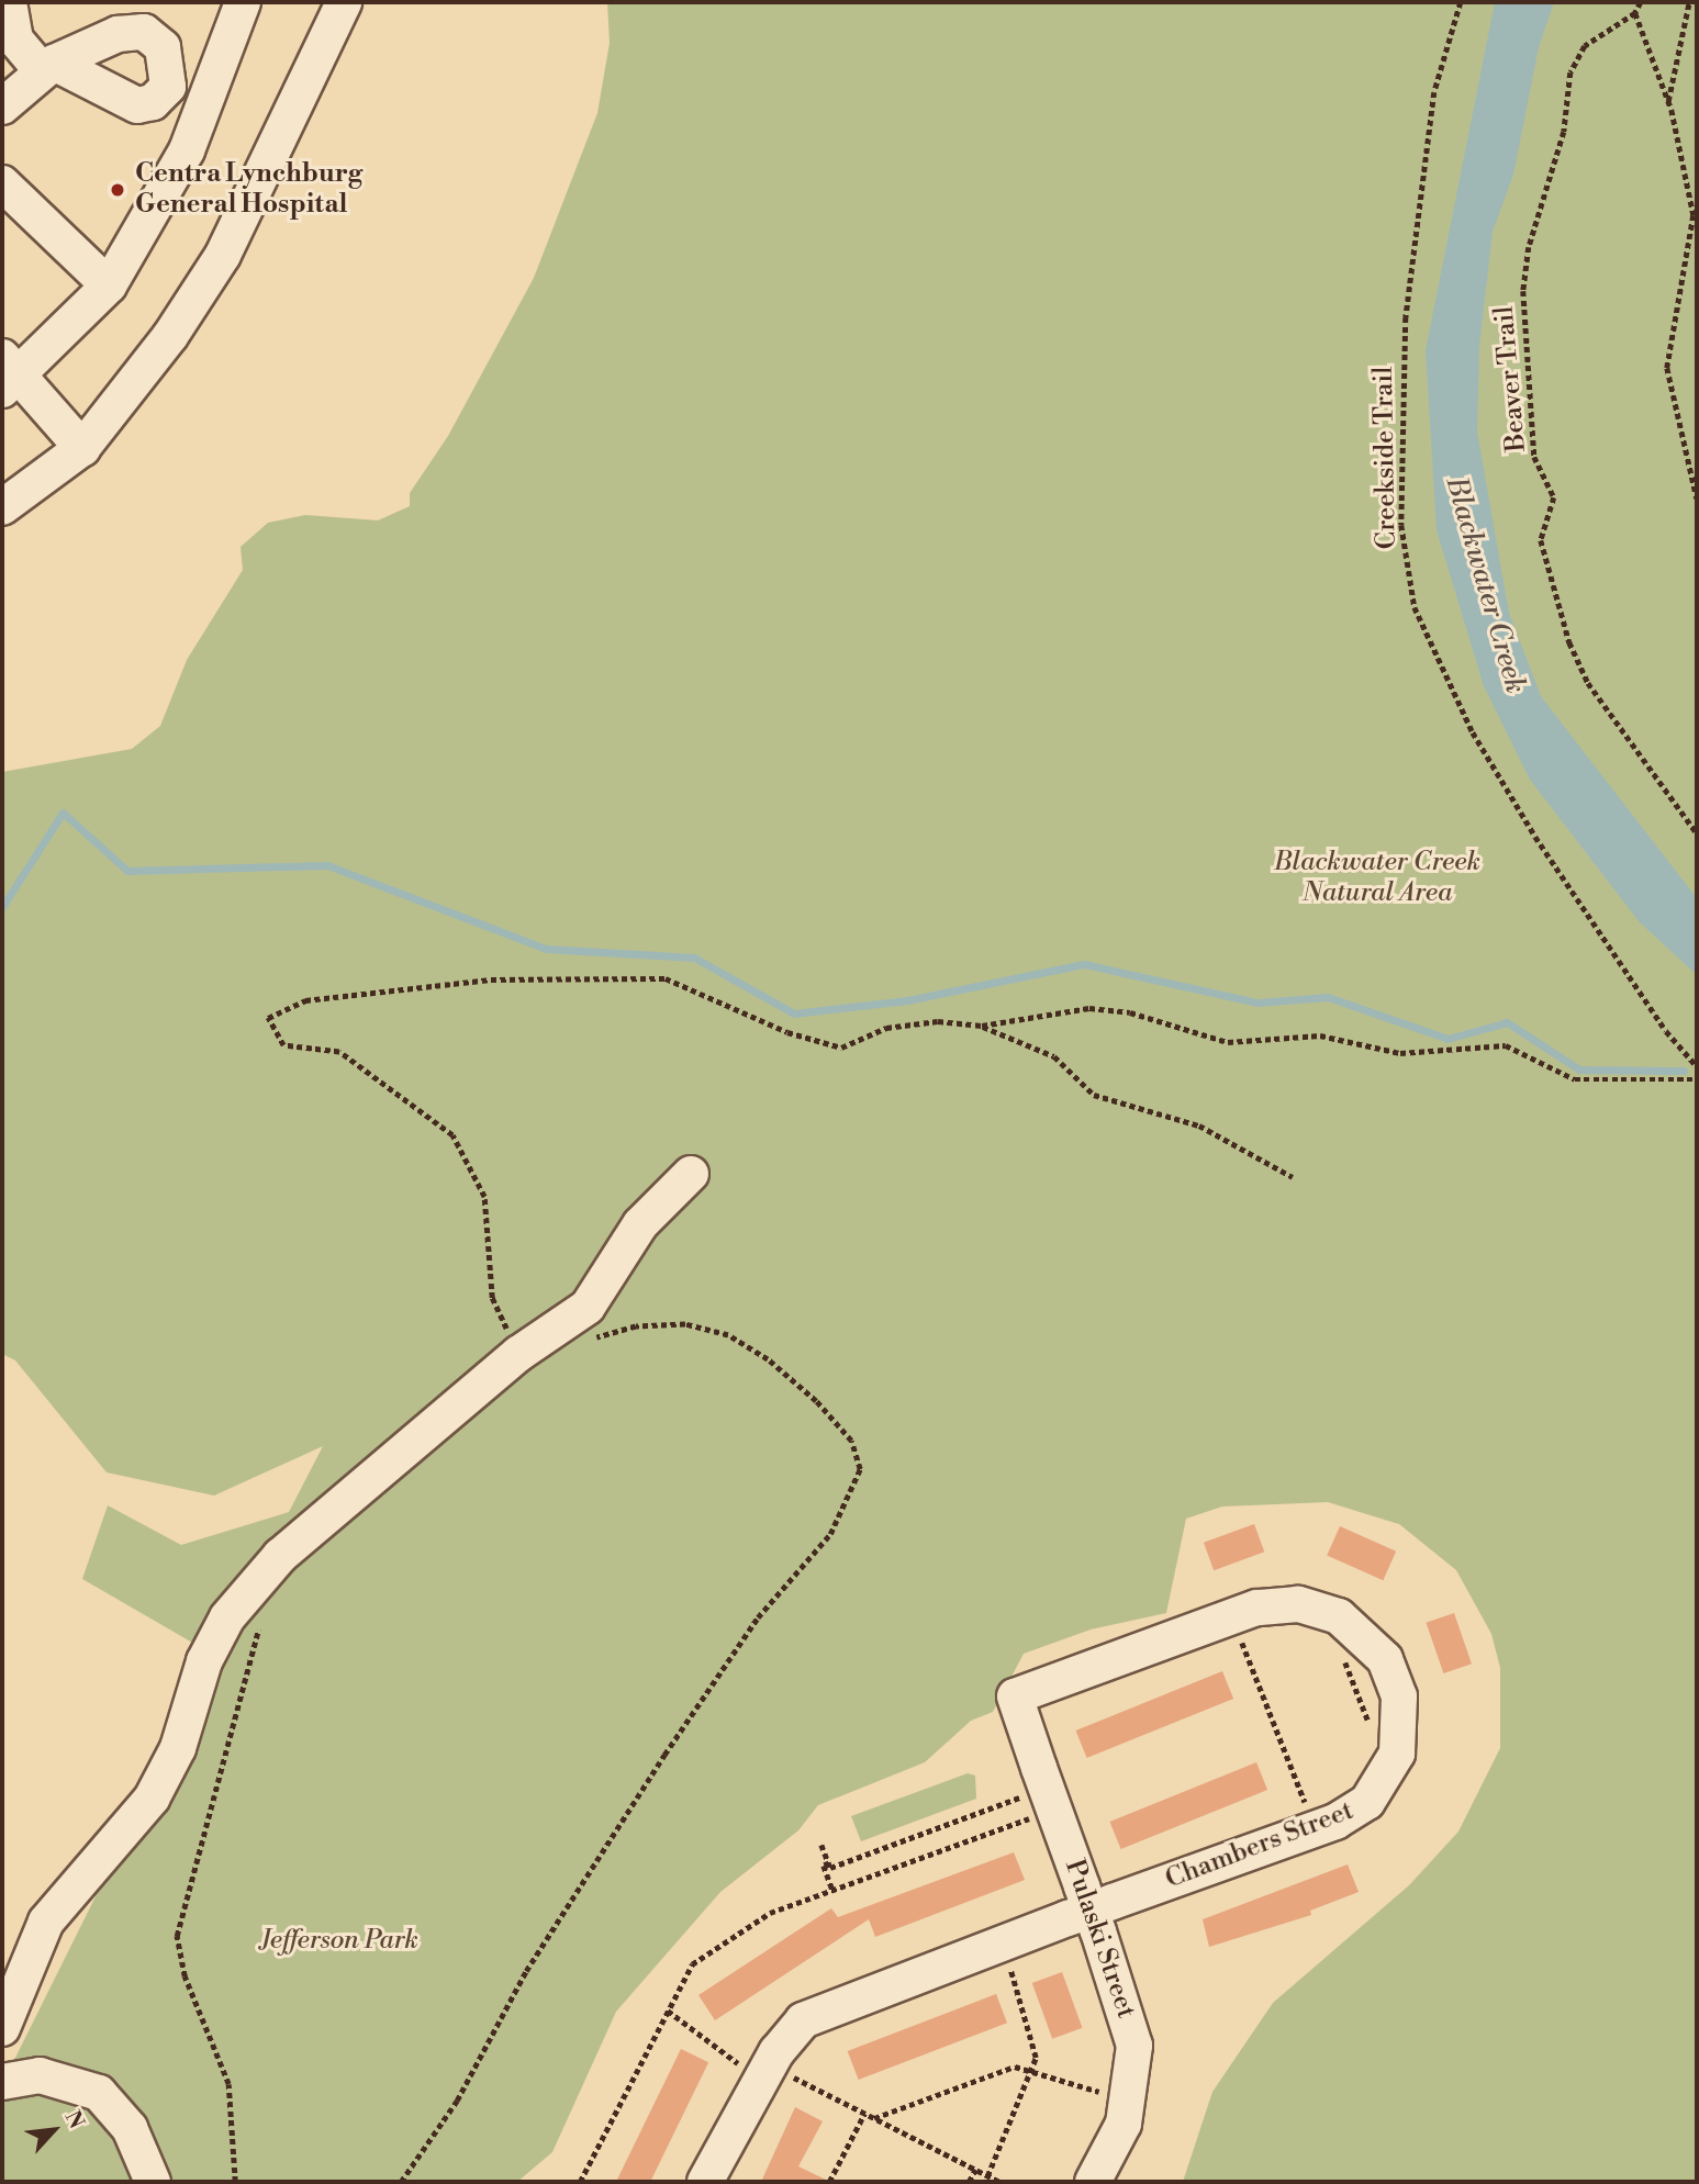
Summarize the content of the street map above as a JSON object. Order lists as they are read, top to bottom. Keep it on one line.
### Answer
{"streets":{"street":["Chambers Street","Pulaski Street"],"path":["Beaver Trail","Creekside Trail"]},"crossings":[["Chambers Street","Pulaski Street"]],"water":["Blackwater Creek"],"parks":["Blackwater Creek Natural Area","Jefferson Park"],"places":["Centra Lynchburg General Hospital"],"north":"top right"}
